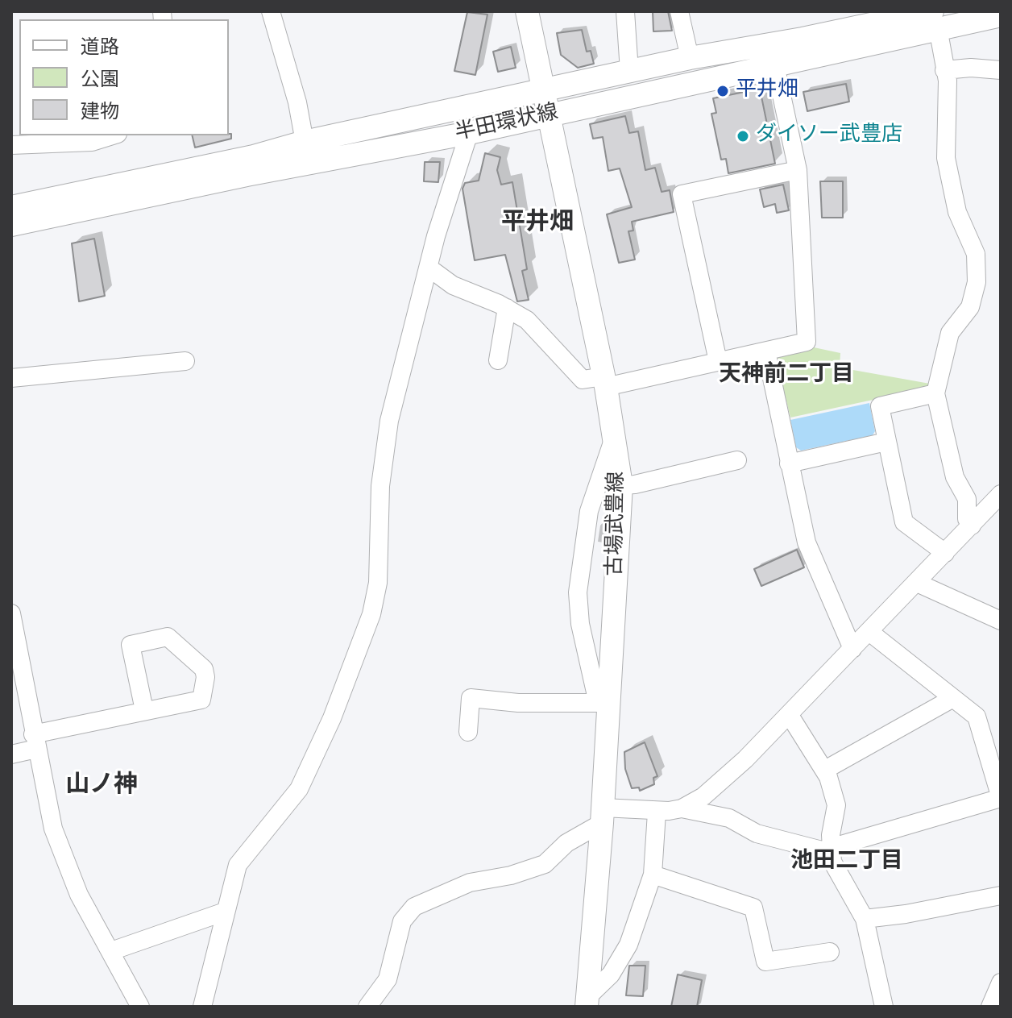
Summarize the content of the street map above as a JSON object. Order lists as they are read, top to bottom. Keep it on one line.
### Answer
{"streets":{"main road":["半田環状線","古場武豊線"]},"crossings":[["半田環状線","古場武豊線"]],"districts":["平井畑","天神前二丁目","山ノ神","池田二丁目"],"places":["平井畑","ダイソー武豊店"],"legend":["道路","公園","建物"]}
